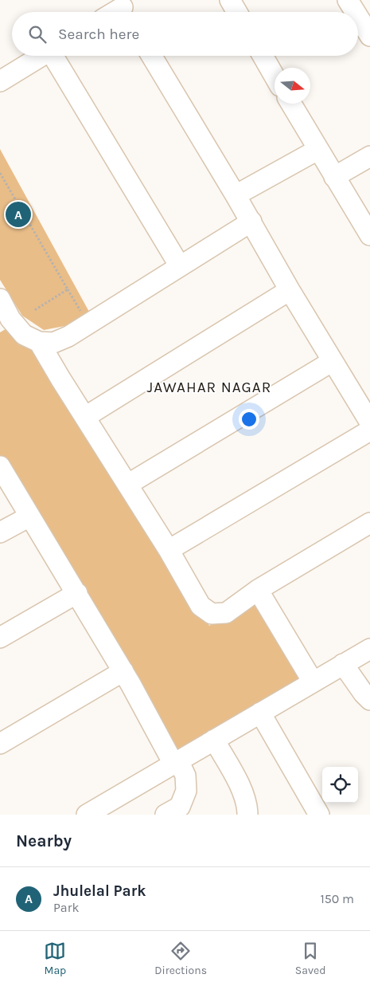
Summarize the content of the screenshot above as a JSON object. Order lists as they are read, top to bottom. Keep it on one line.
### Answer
{"districts":["JAWAHAR NAGAR"],"north":"right","page":{"search":"Search here","pins":"A","heading":"Nearby","list":[{"mark":"A","name":"Jhulelal Park","note":"Park","value":"150 m"}],"nav":["Map","Directions","Saved"]}}
